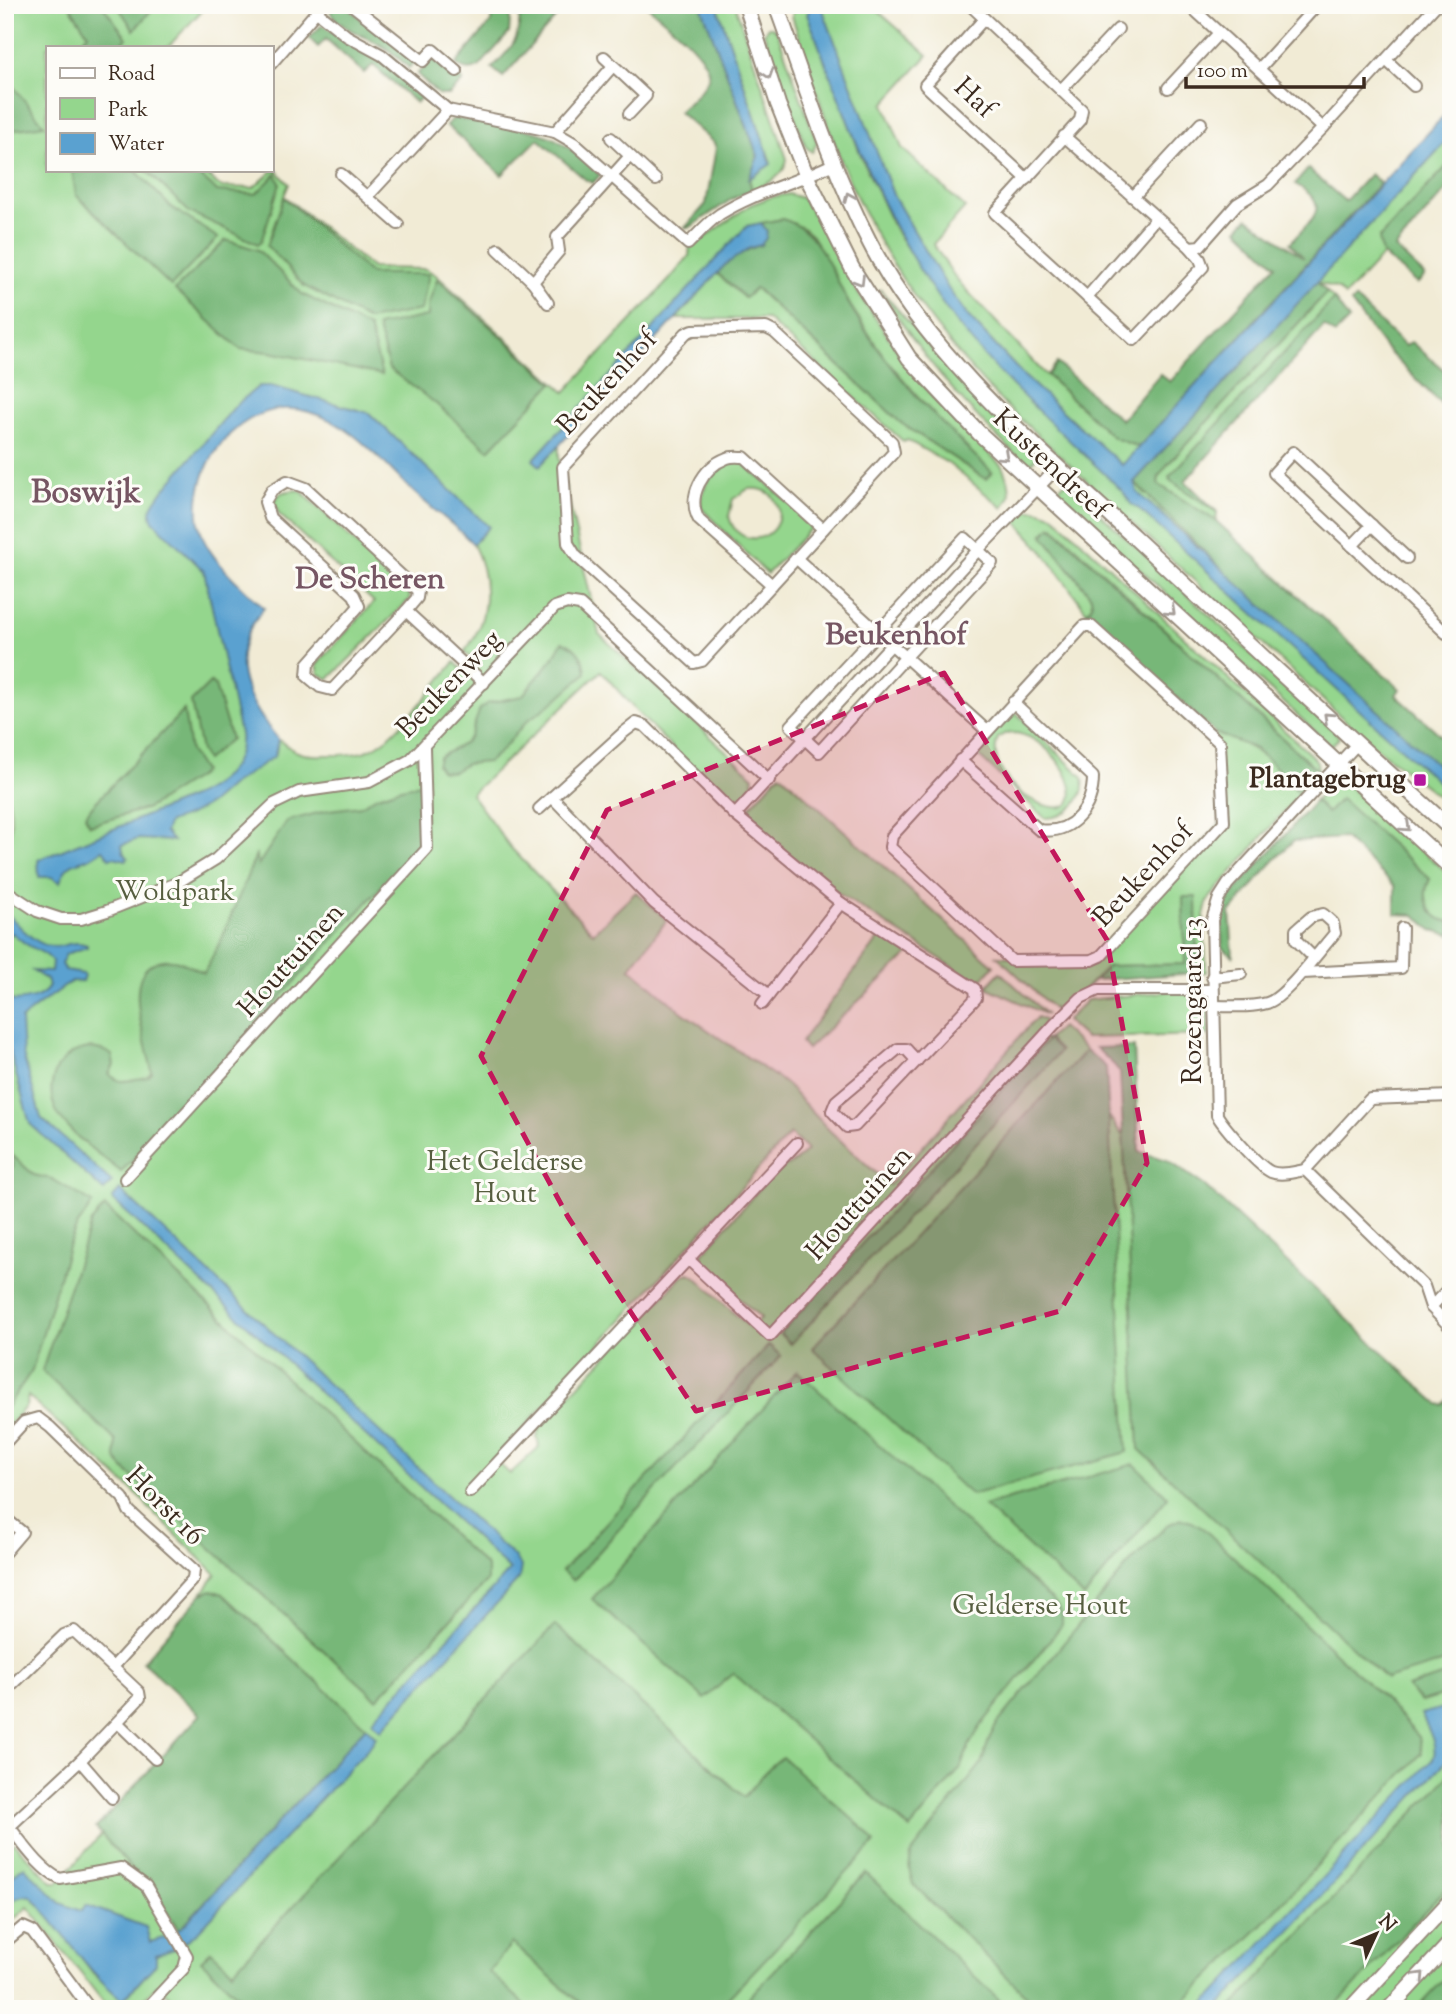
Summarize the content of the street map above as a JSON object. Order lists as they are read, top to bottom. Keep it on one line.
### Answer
{"streets":{"main road":["Kustendreef"],"street":["Haf","Beukenhof","Beukenweg","Houttuinen","Rozengaard 13","Horst 16"]},"crossings":[["Kustendreef","Rozengaard 13"],["Beukenweg","Houttuinen"],["Houttuinen","Rozengaard 13"]],"districts":["Boswijk","De Scheren","Beukenhof"],"parks":["Woldpark","Het Gelderse Hout","Gelderse Hout"],"places":{"transit":["Plantagebrug"]},"legend":["Road","Park","Water"],"scale_bar":"100 m","north":"top right"}
